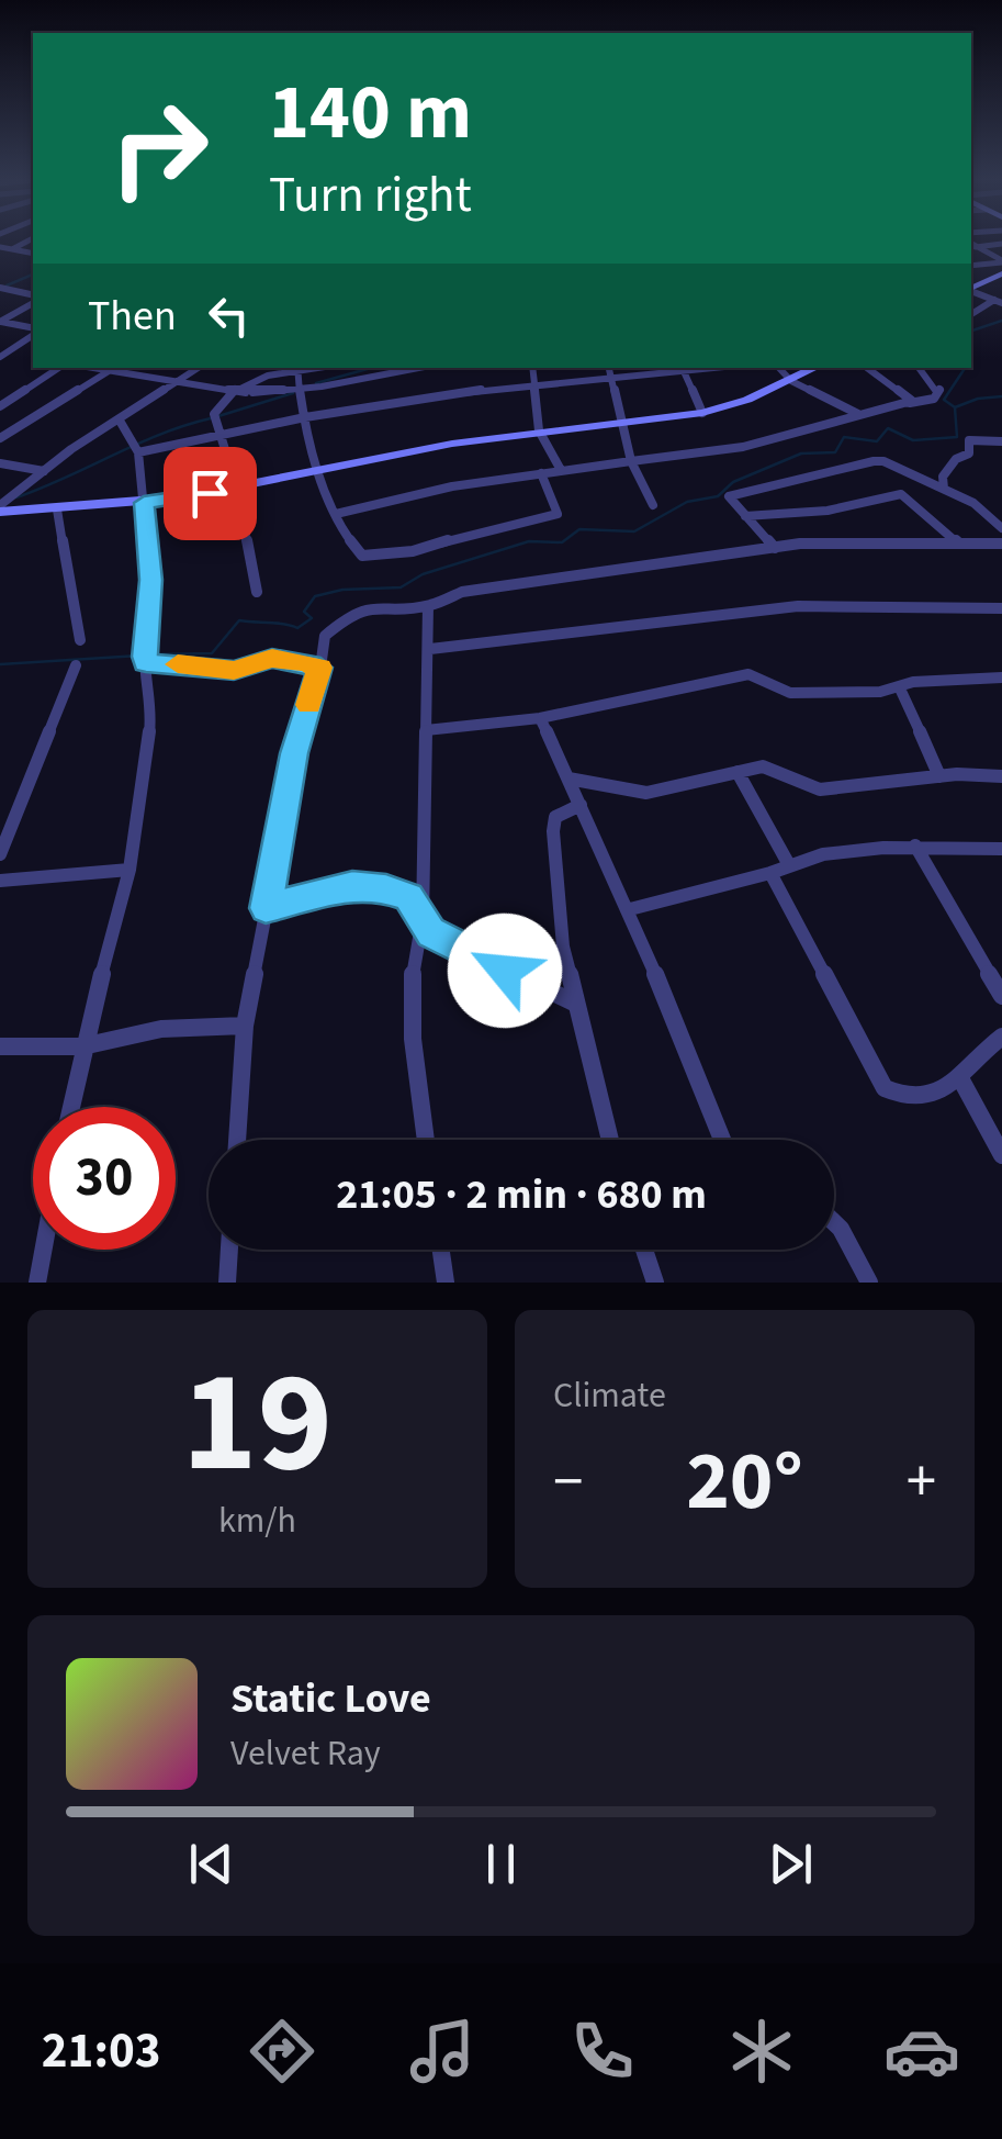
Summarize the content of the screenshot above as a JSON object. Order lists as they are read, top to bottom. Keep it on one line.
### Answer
{"page":{"turn":["140 m","Turn right"],"then":"Then","limit":"30","trip":"21:05 · 2 min · 680 m","tile":[["19","km/h"],"Climate"],"heat":["−","20°","+"],"song":["Static Love","Velvet Ray"],"tabs":"21:03"}}
